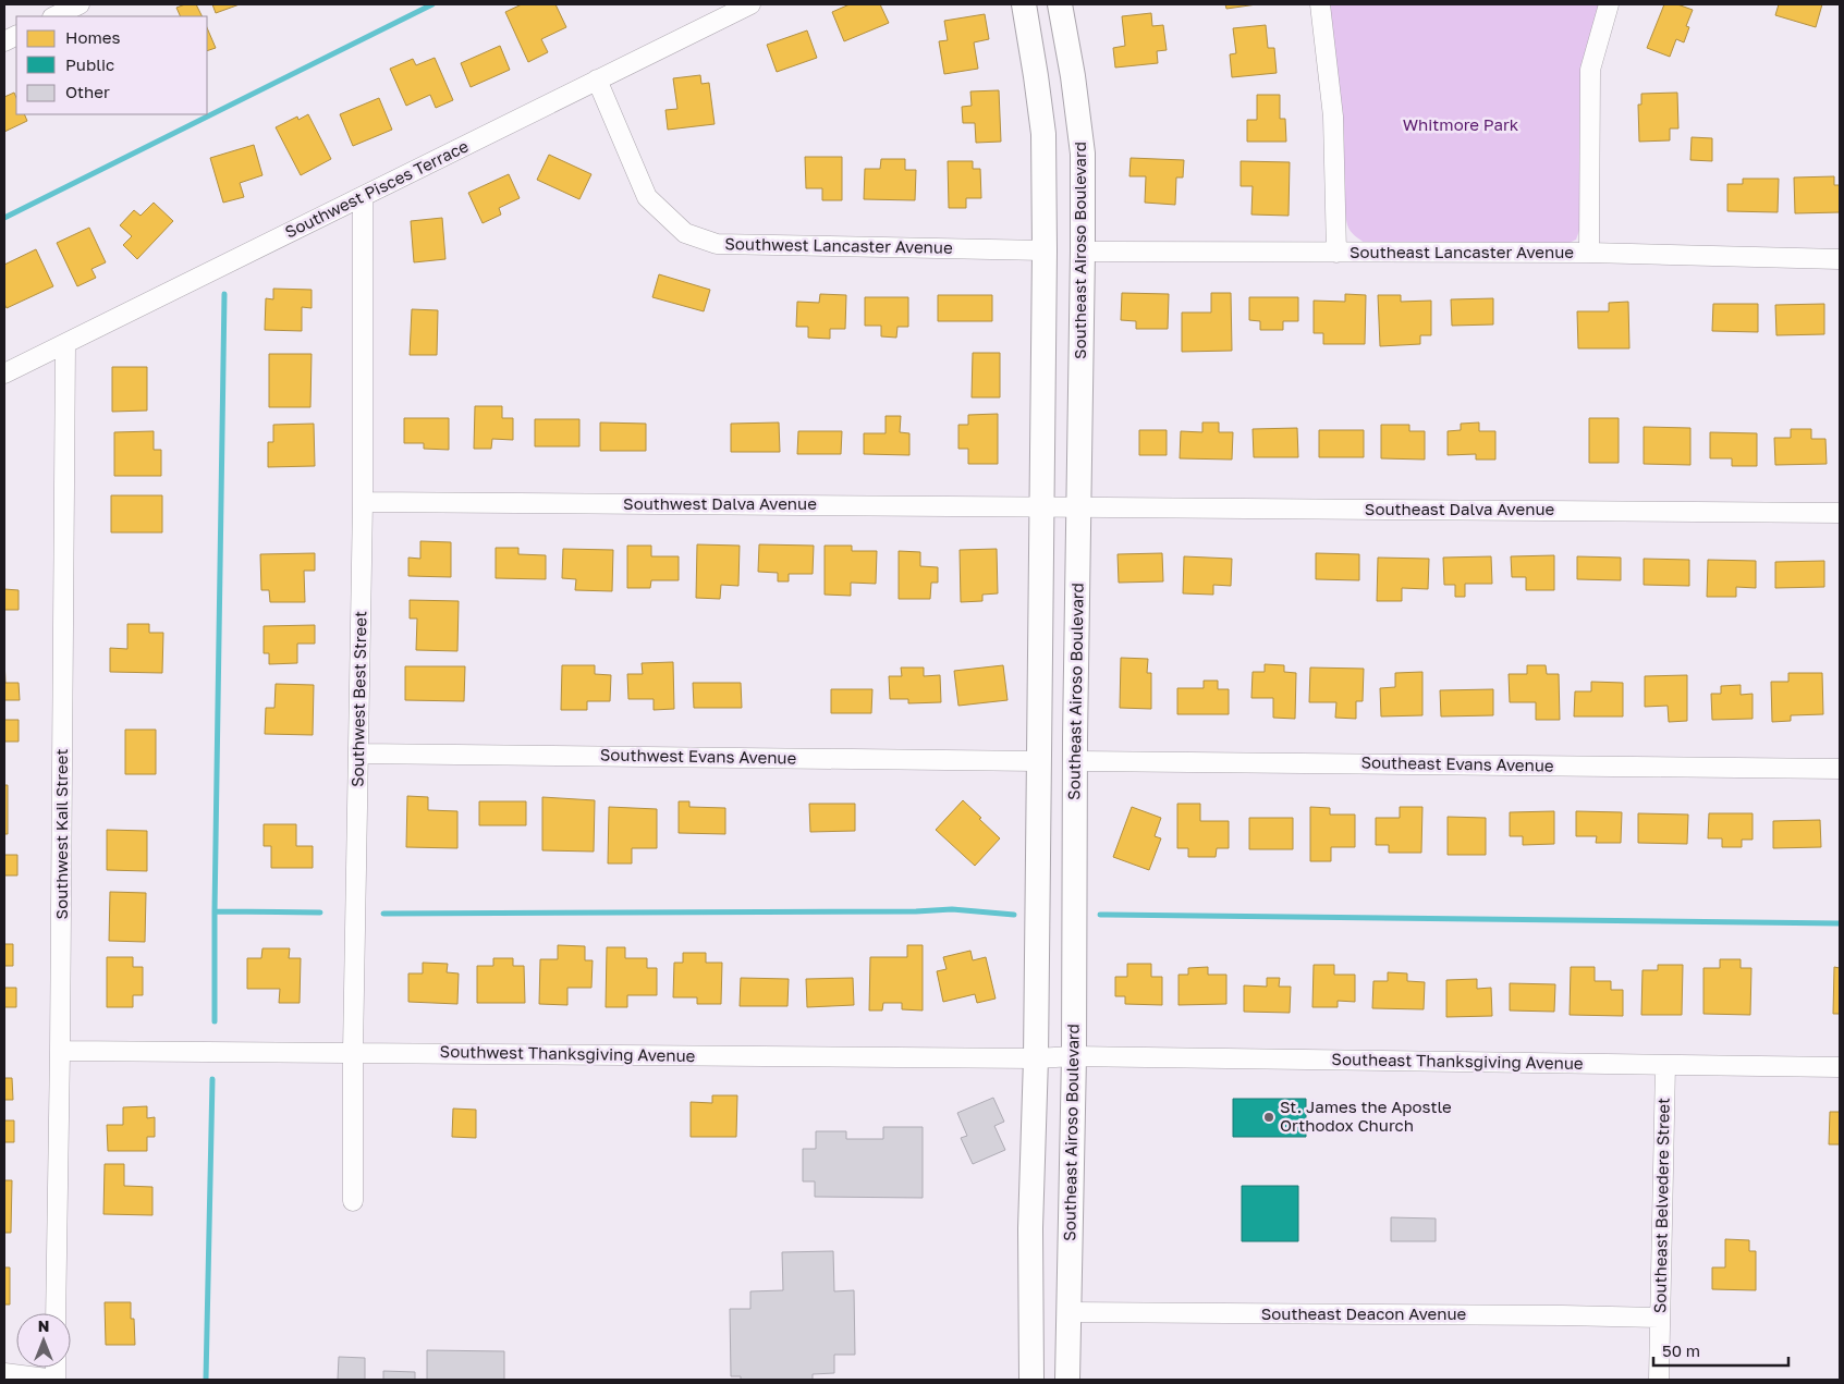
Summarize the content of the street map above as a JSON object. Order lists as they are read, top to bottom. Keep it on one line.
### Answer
{"streets":{"main road":["Southeast Airoso Boulevard"],"street":["Southwest Pisces Terrace","Southwest Lancaster Avenue","Southeast Lancaster Avenue","Southwest Dalva Avenue","Southeast Dalva Avenue","Southwest Best Street","Southwest Evans Avenue","Southeast Evans Avenue","Southwest Kail Street","Southwest Thanksgiving Avenue","Southeast Thanksgiving Avenue","Southeast Belvedere Street","Southeast Deacon Avenue"]},"crossings":[["Southwest Pisces Terrace","Southwest Lancaster Avenue"],["Southwest Pisces Terrace","Southwest Best Street"],["Southwest Pisces Terrace","Southwest Kail Street"],["Southeast Airoso Boulevard","Southeast Lancaster Avenue"],["Southeast Airoso Boulevard","Southwest Dalva Avenue"],["Southeast Airoso Boulevard","Southeast Dalva Avenue"],["Southeast Airoso Boulevard","Southeast Evans Avenue"],["Southeast Airoso Boulevard","Southwest Thanksgiving Avenue"],["Southeast Airoso Boulevard","Southeast Thanksgiving Avenue"],["Southeast Airoso Boulevard","Southeast Deacon Avenue"],["Southwest Dalva Avenue","Southeast Dalva Avenue"],["Southwest Dalva Avenue","Southwest Best Street"],["Southwest Best Street","Southwest Evans Avenue"],["Southwest Best Street","Southwest Thanksgiving Avenue"],["Southwest Kail Street","Southwest Thanksgiving Avenue"],["Southwest Thanksgiving Avenue","Southeast Thanksgiving Avenue"],["Southeast Thanksgiving Avenue","Southeast Belvedere Street"],["Southeast Belvedere Street","Southeast Deacon Avenue"]],"parks":["Whitmore Park"],"places":["St. James the Apostle Orthodox Church"],"legend":["Homes","Public","Other"],"scale_bar":"50 m","north":"top"}
